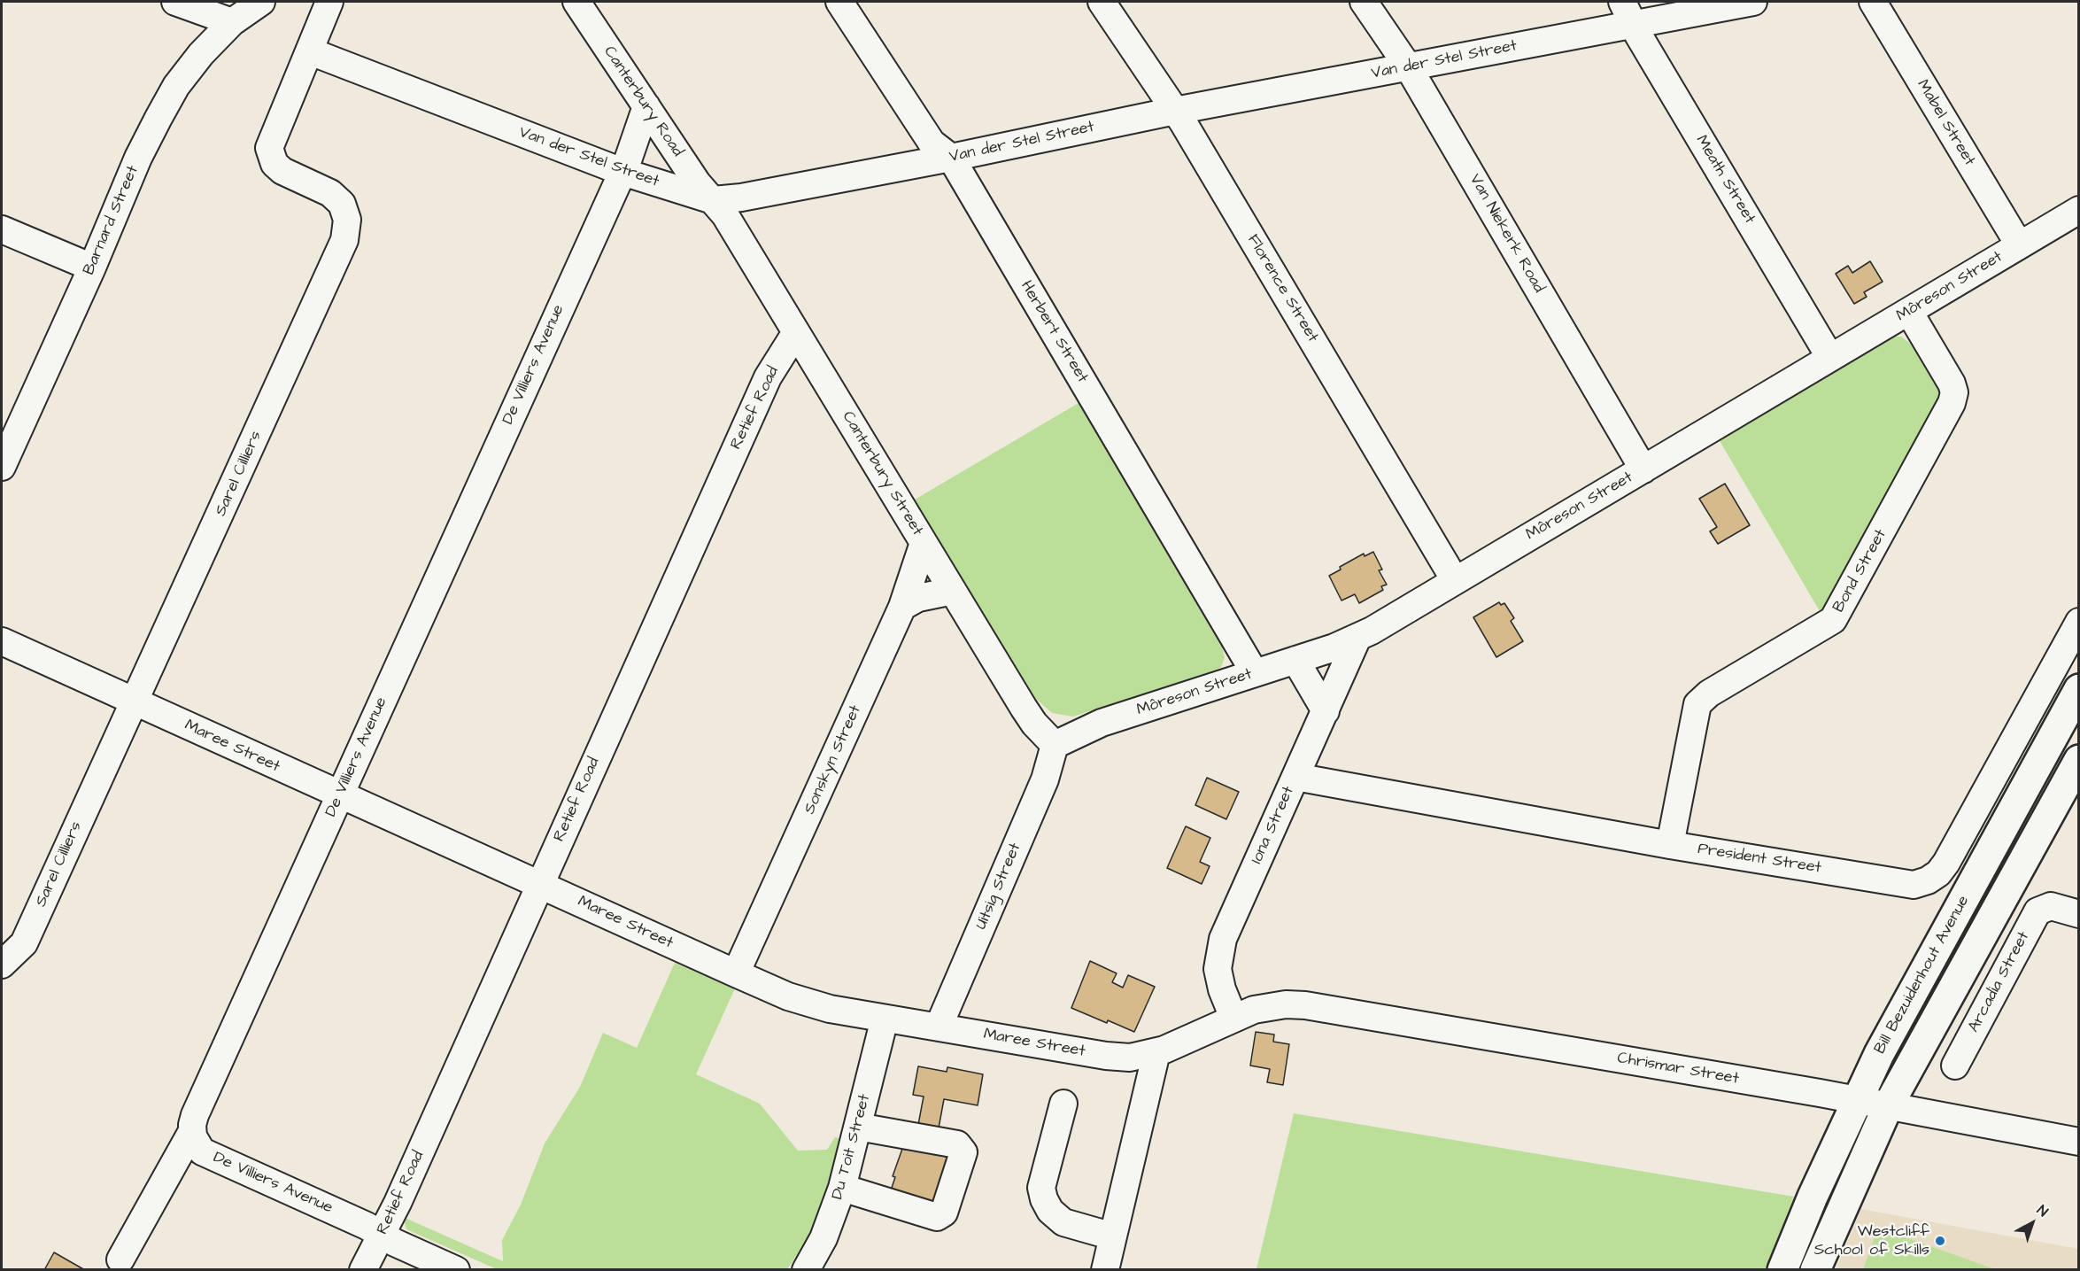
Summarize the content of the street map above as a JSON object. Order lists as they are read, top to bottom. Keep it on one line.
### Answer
{"streets":{"main road":["Bill Bezuidenhout Avenue"],"street":["Van der Stel Street","Canterbury Road","Mabel Street","Meath Street","Barnard Street","Van Niekerk Road","Môreson Street","Florence Street","Herbert Street","De Villiers Avenue","Retief Road","Sarel Cilliers","Canterbury Street","Bond Street","Maree Street","Sonskyn Street","Iona Street","President Street","Uitsig Street","Arcadia Street","Chrismar Street","Du Toit Street"]},"crossings":[["Van der Stel Street","Canterbury Road"],["Van der Stel Street","Meath Street"],["Van der Stel Street","Van Niekerk Road"],["Van der Stel Street","Florence Street"],["Van der Stel Street","Herbert Street"],["Van der Stel Street","De Villiers Avenue"],["Van der Stel Street","Sarel Cilliers"],["Van der Stel Street","Canterbury Street"],["Canterbury Road","De Villiers Avenue"],["Canterbury Road","Canterbury Street"],["Mabel Street","Môreson Street"],["Meath Street","Môreson Street"],["Van Niekerk Road","Môreson Street"],["Môreson Street","Florence Street"],["Môreson Street","Herbert Street"],["Môreson Street","Canterbury Street"],["Môreson Street","Bond Street"],["Môreson Street","Iona Street"],["Môreson Street","Uitsig Street"],["De Villiers Avenue","Retief Road"],["De Villiers Avenue","Maree Street"],["Retief Road","Canterbury Street"],["Retief Road","Maree Street"],["Sarel Cilliers","Maree Street"],["Canterbury Street","Sonskyn Street"],["Canterbury Street","Uitsig Street"],["Bond Street","President Street"],["Maree Street","Sonskyn Street"],["Maree Street","Iona Street"],["Maree Street","Uitsig Street"],["Maree Street","Chrismar Street"],["Maree Street","Du Toit Street"],["Iona Street","President Street"],["Bill Bezuidenhout Avenue","Chrismar Street"]],"places":["Westcliff School of Skills"],"north":"top right"}
